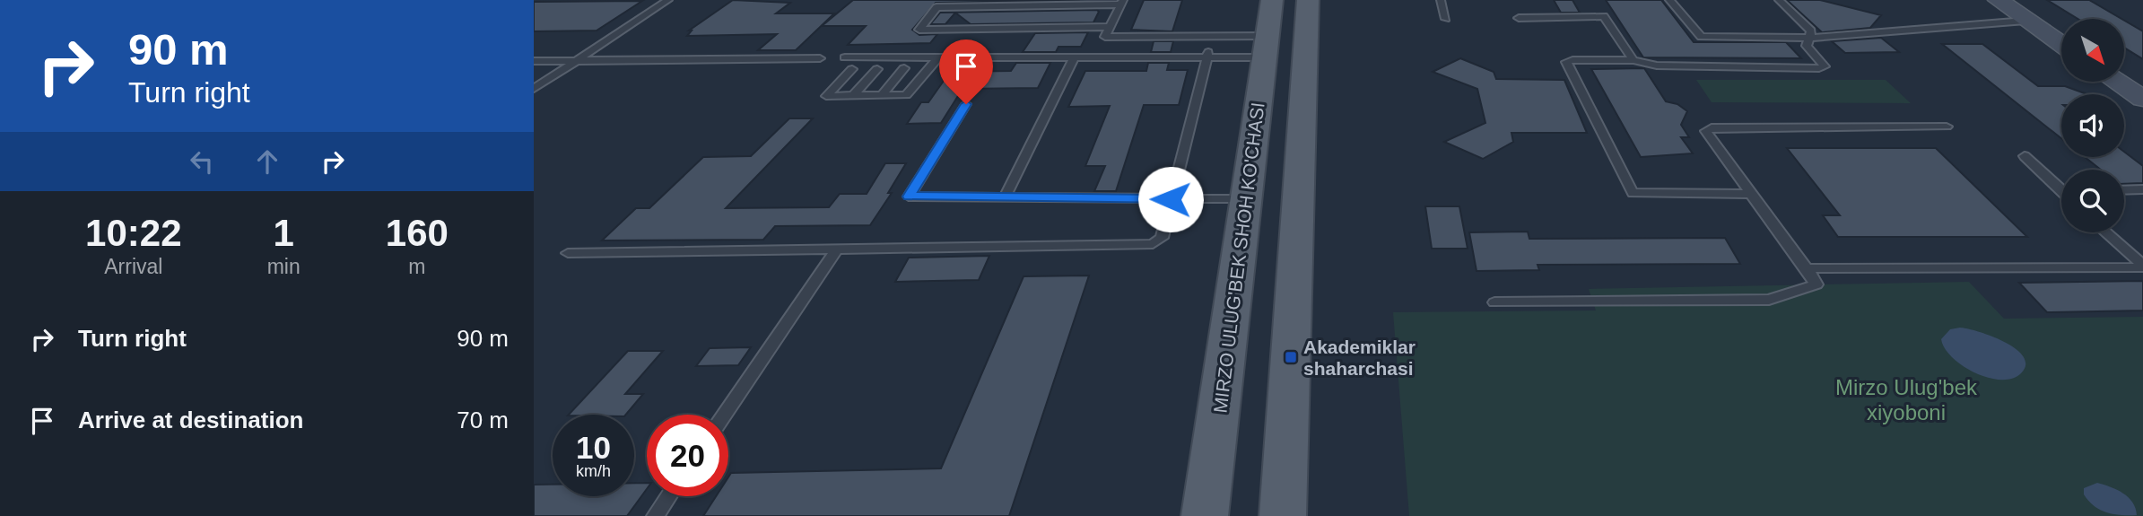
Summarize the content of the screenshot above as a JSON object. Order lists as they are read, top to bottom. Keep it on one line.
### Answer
{"streets":{"main road":["MIRZO ULUG'BEK SHOH KO'CHASI"]},"parks":["Mirzo Ulug'bek xiyoboni"],"places":{"transit":["Akademiklar shaharchasi"]},"north":"bottom right","page":{"turn":["90 m","Turn right"],"eta":["10:22","Arrival","1","min","160","m"],"list":[{"name":"Turn right","value":"90 m"},{"name":"Arrive at destination","value":"70 m"}],"speed":"10 km/h","limit":"20"}}
